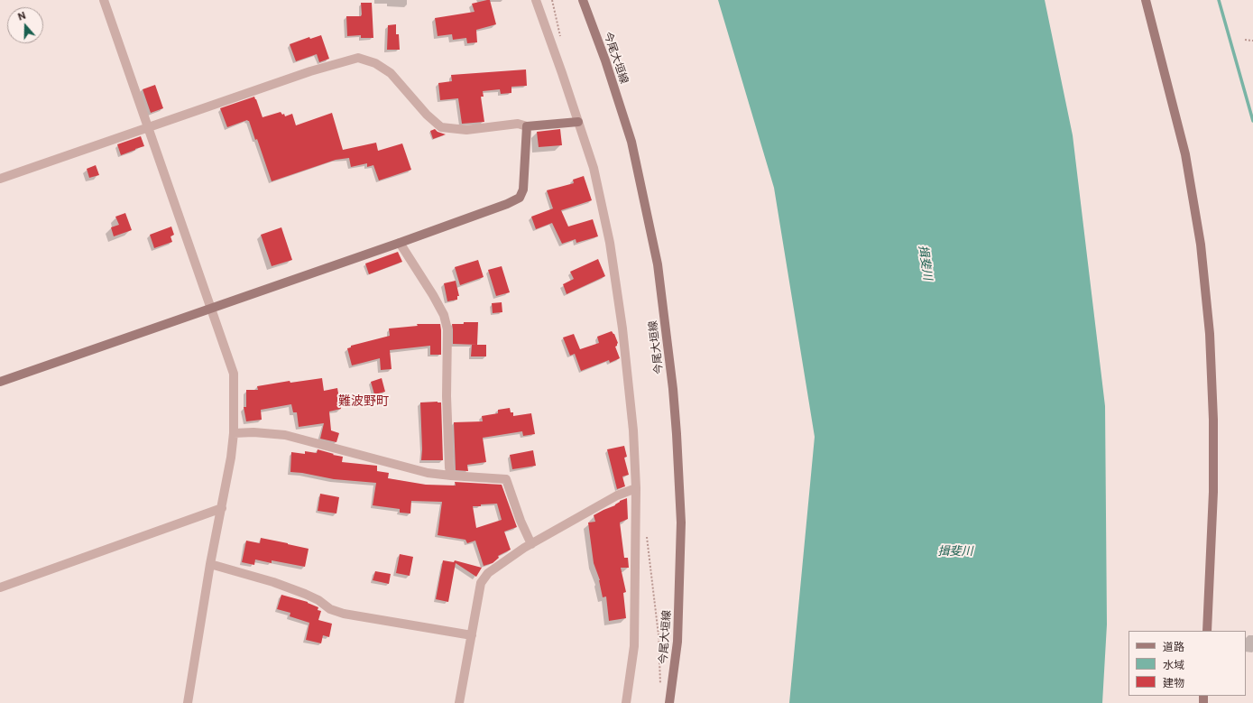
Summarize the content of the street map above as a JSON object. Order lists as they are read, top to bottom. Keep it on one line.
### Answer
{"streets":{"street":["今尾大垣線"]},"districts":["難波野町"],"water":["揖斐川"],"legend":["道路","水域","建物"],"north":"top"}
